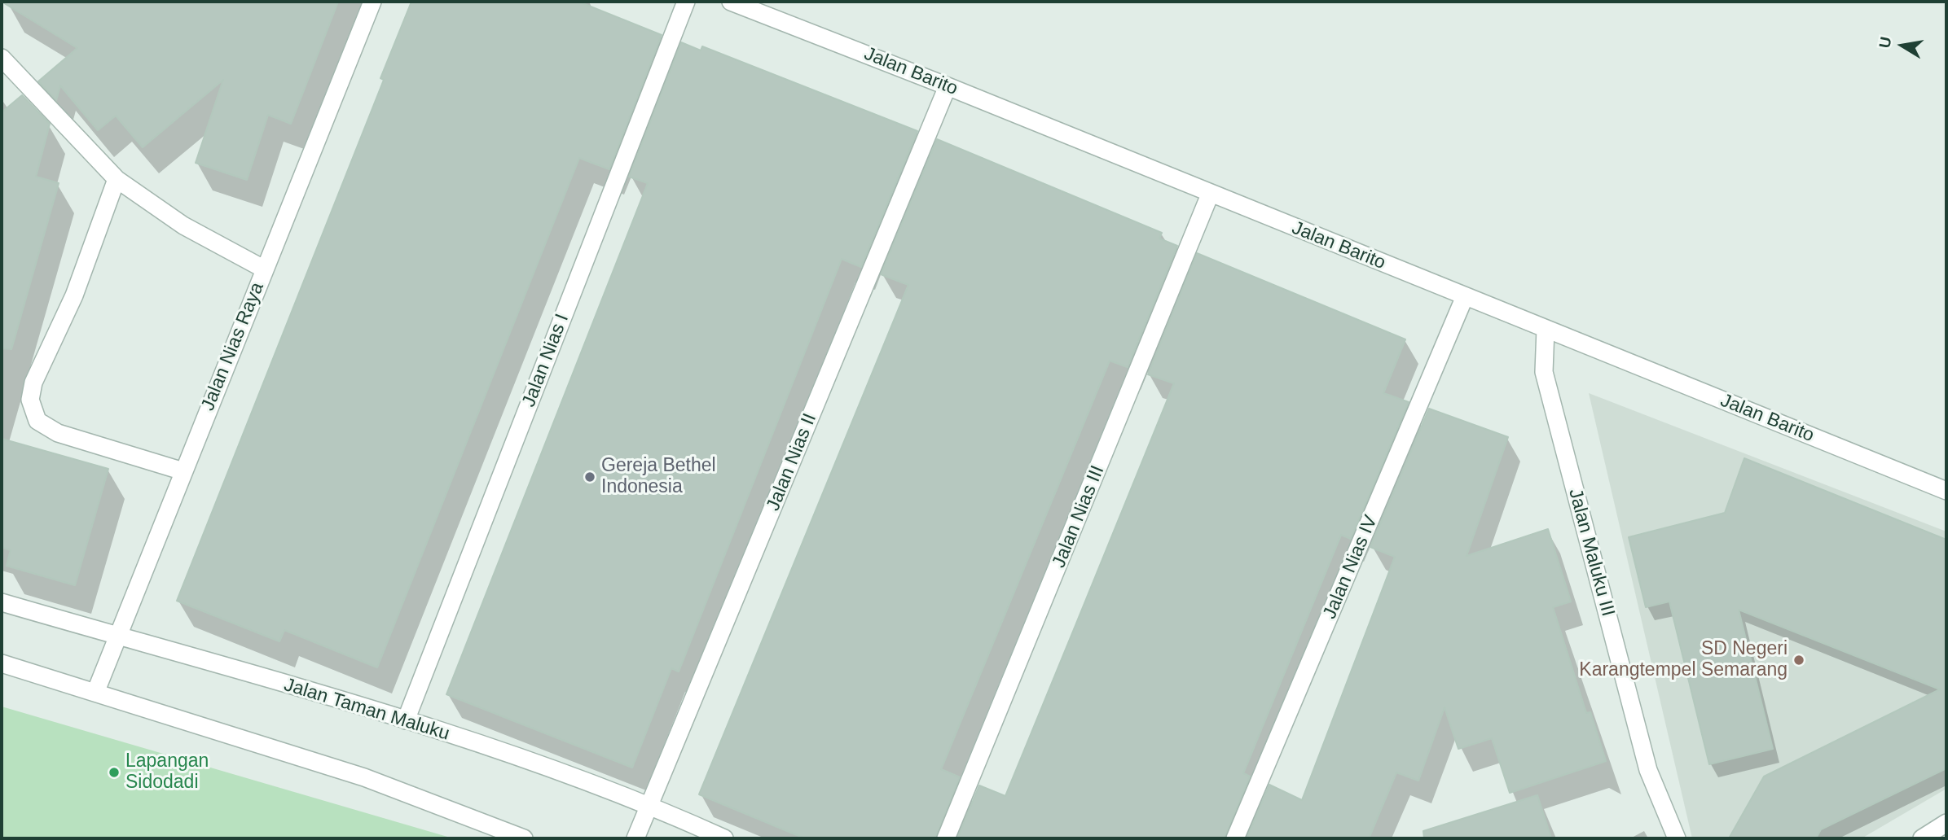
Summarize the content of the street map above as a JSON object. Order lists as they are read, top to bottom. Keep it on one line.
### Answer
{"streets":{"street":["Jalan Barito","Jalan Nias Raya","Jalan Nias I","Jalan Nias II","Jalan Nias III","Jalan Maluku III","Jalan Nias IV","Jalan Taman Maluku"]},"crossings":[["Jalan Barito","Jalan Nias II"],["Jalan Barito","Jalan Nias III"],["Jalan Barito","Jalan Maluku III"],["Jalan Barito","Jalan Nias IV"],["Jalan Nias Raya","Jalan Taman Maluku"],["Jalan Nias I","Jalan Taman Maluku"],["Jalan Nias II","Jalan Taman Maluku"]],"places":["Gereja Bethel Indonesia","SD Negeri Karangtempel Semarang","Lapangan Sidodadi"],"north":"left"}
